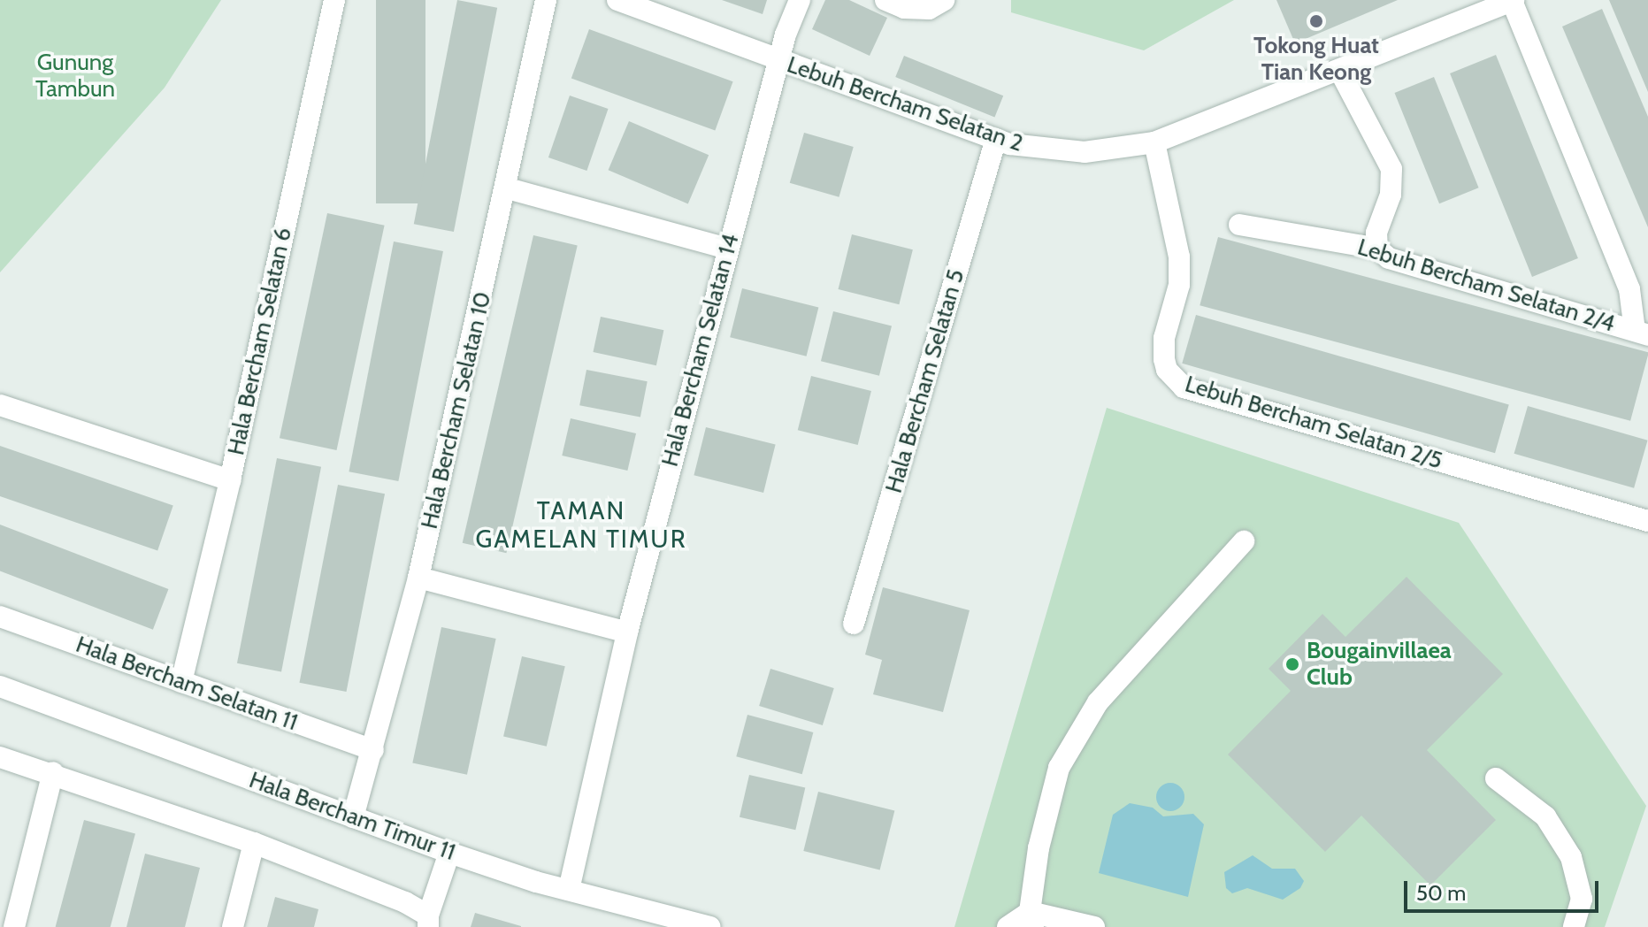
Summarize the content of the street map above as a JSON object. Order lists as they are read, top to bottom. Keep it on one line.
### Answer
{"streets":{"street":["Lebuh Bercham Selatan 2","Lebuh Bercham Selatan 2/4","Hala Bercham Selatan 6","Hala Bercham Selatan 14","Hala Bercham Selatan 5","Hala Bercham Selatan 10","Lebuh Bercham Selatan 2/5","Hala Bercham Selatan 11","Hala Bercham Timur 11"]},"crossings":[["Lebuh Bercham Selatan 2","Hala Bercham Selatan 14"],["Lebuh Bercham Selatan 2","Hala Bercham Selatan 5"],["Lebuh Bercham Selatan 2","Lebuh Bercham Selatan 2/5"],["Hala Bercham Selatan 6","Hala Bercham Selatan 11"],["Hala Bercham Selatan 14","Hala Bercham Timur 11"],["Hala Bercham Selatan 10","Hala Bercham Selatan 11"],["Hala Bercham Selatan 10","Hala Bercham Timur 11"]],"districts":["TAMAN GAMELAN TIMUR"],"parks":["Gunung Tambun"],"places":["Tokong Huat Tian Keong","Bougainvillaea Club"],"scale_bar":"50 m"}
